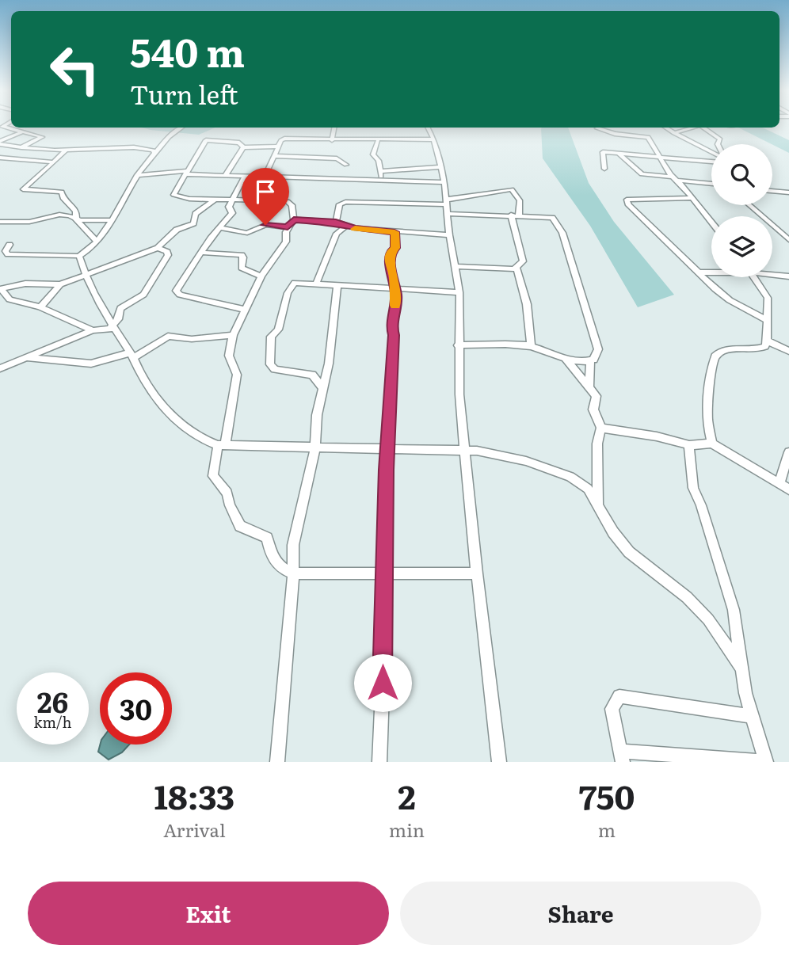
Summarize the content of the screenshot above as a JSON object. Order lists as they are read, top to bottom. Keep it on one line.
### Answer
{"page":{"turn":["540 m","Turn left"],"speed":"26 km/h","limit":"30","eta":["18:33","Arrival","2","min","750","m"],"buttons":["Exit","Share"]}}
